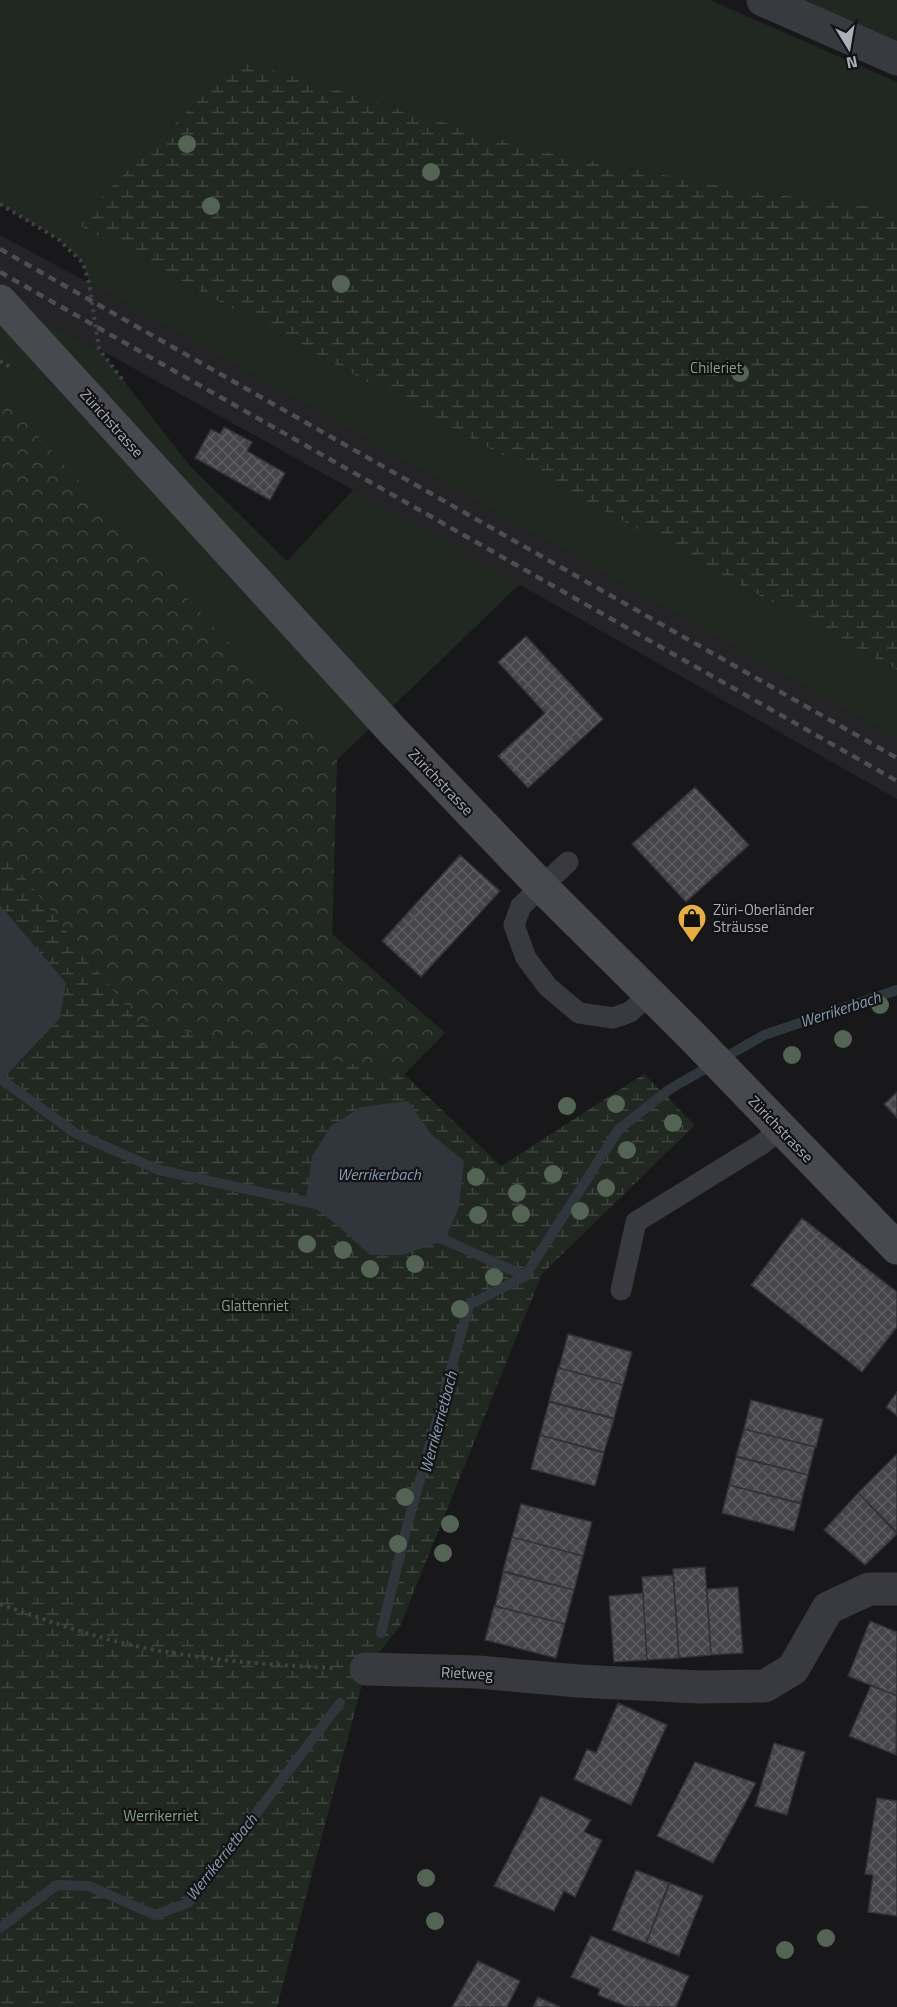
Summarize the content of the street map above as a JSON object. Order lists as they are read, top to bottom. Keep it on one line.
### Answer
{"streets":{"main road":["Zürichstrasse"],"street":["Rietweg"]},"water":["Werrikerbach","Werrikerrietbach"],"parks":["Chileriet","Glattenriet","Werrikerriet"],"places":{"shop":["Züri-Oberländer Sträusse"]},"north":"bottom"}
